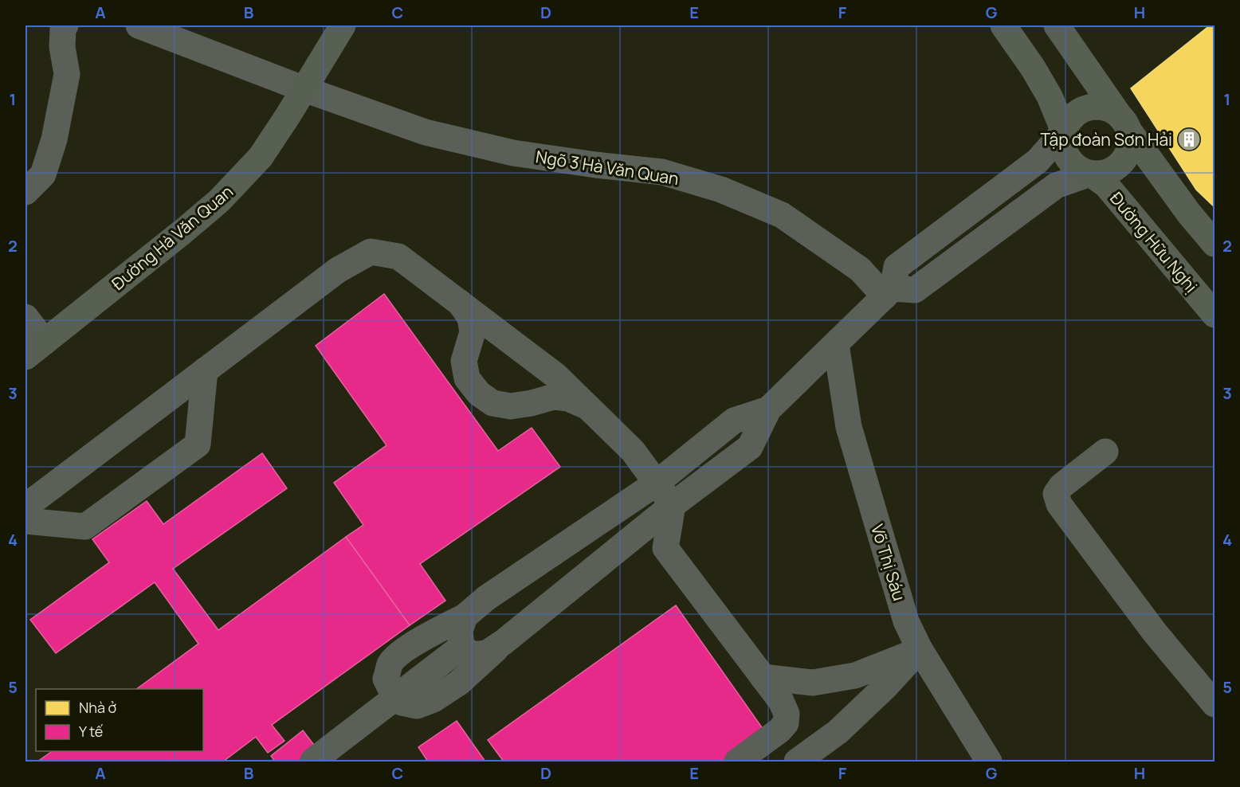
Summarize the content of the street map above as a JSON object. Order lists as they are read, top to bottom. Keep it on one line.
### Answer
{"streets":{"main road":["Đường Hà Văn Quan","Đường Hữu Nghị"],"street":["Ngõ 3 Hà Văn Quan","Võ Thị Sáu"]},"crossings":[["Ngõ 3 Hà Văn Quan","Đường Hà Văn Quan"]],"places":{"building":["Tập đoàn Sơn Hải"]},"legend":["Nhà ở","Y tế"],"grid":{"columns":["A","B","C","D","E","F","G","H"],"rows":["1","2","3","4","5"]}}
